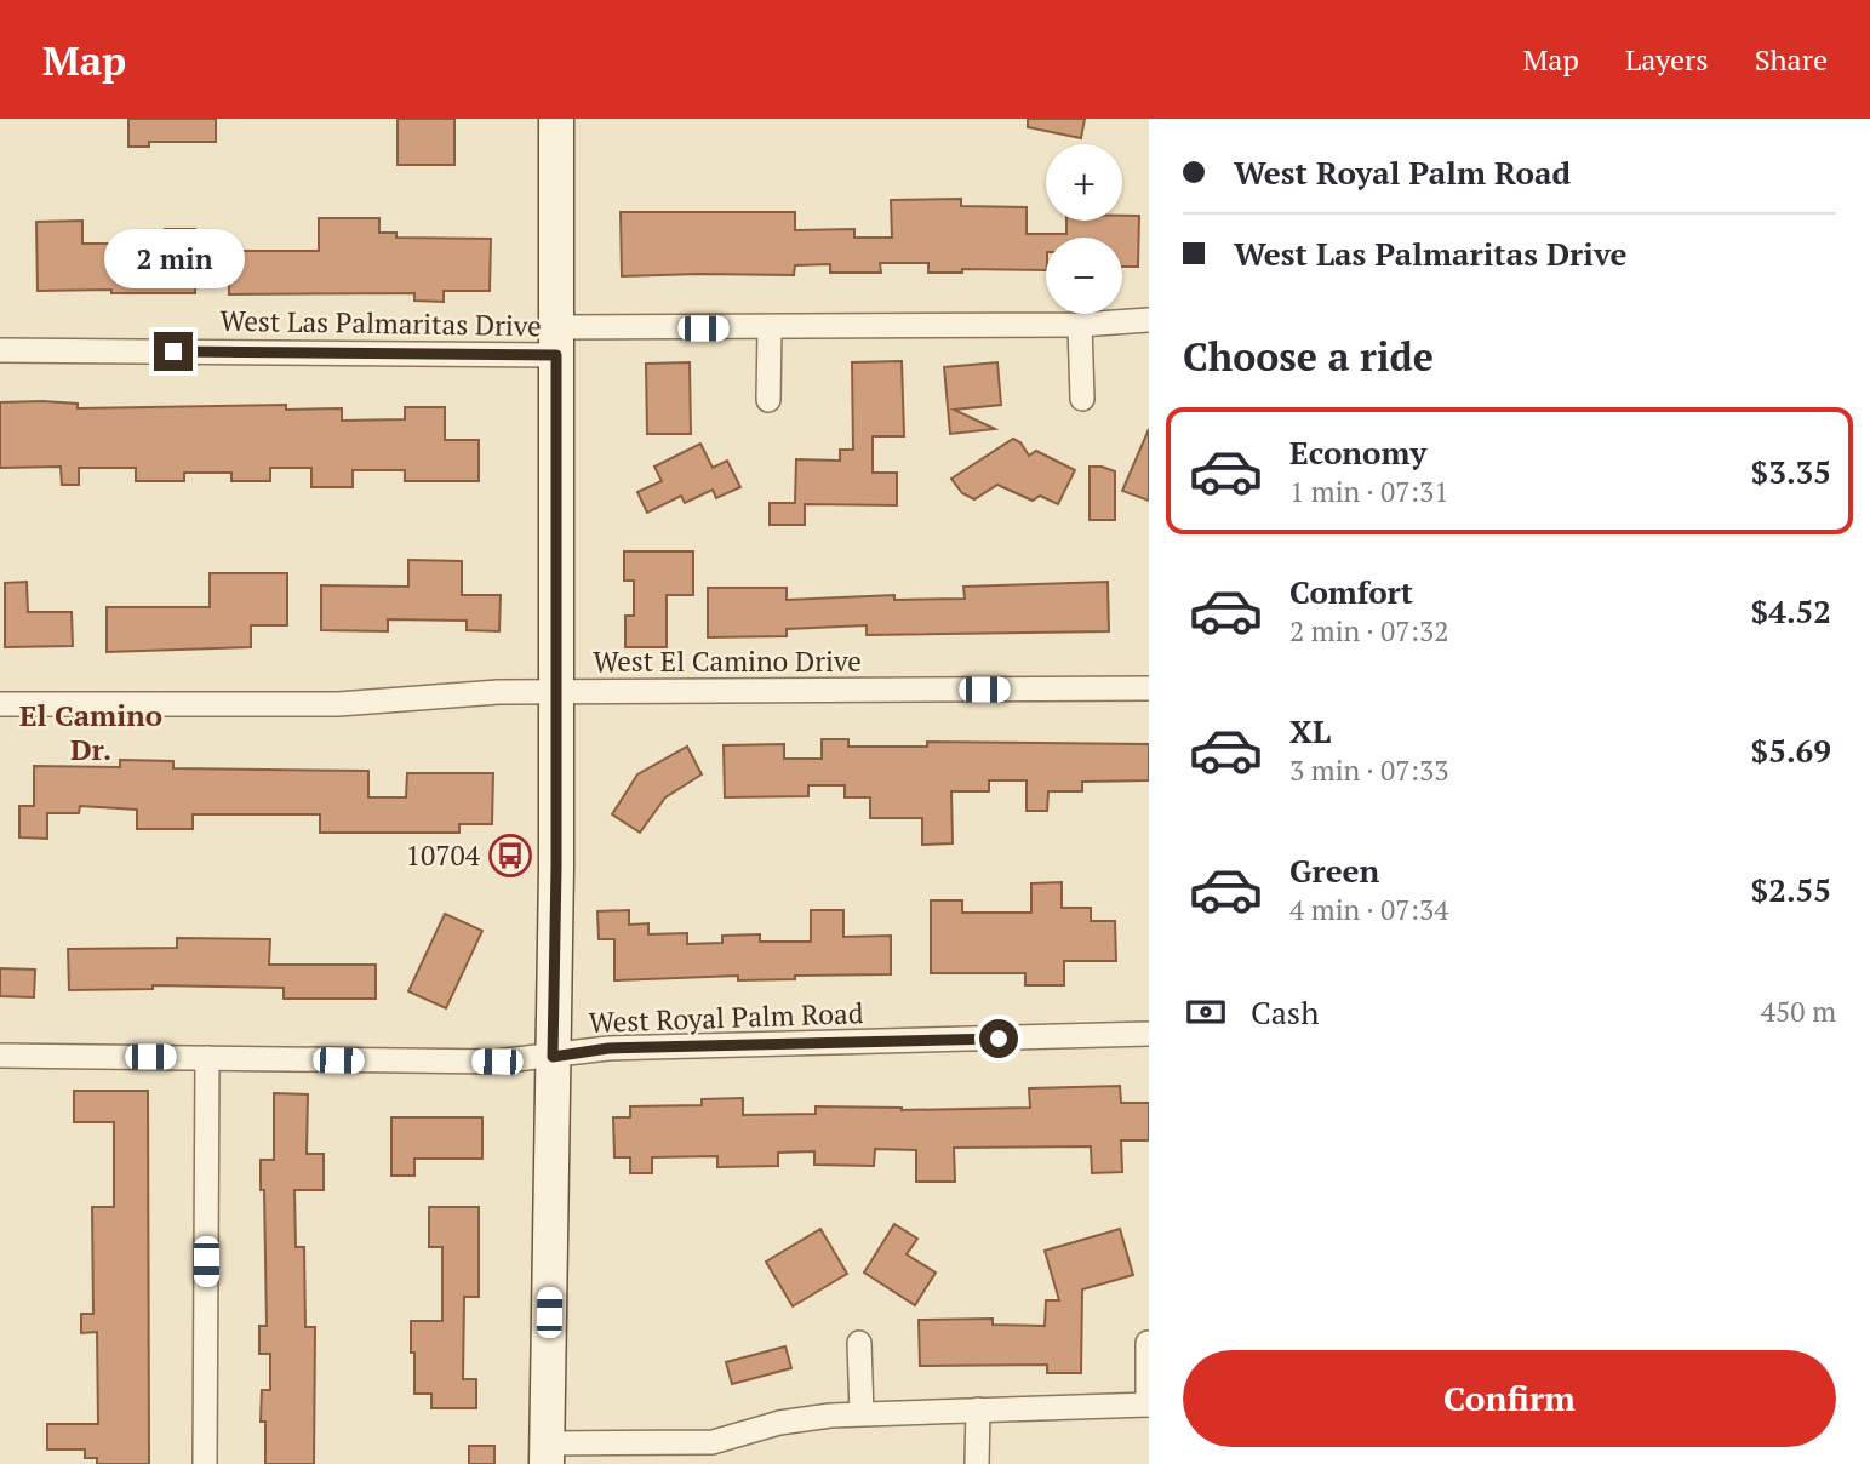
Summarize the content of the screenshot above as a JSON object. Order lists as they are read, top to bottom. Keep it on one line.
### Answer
{"streets":{"street":["West Las Palmaritas Drive","West El Camino Drive","West Royal Palm Road"]},"districts":["El Camino Dr."],"places":{"bus stop":["10704"]},"page":{"header":"Map","nav":["Map","Layers","Share"],"banner":["West Royal Palm Road","West Las Palmaritas Drive"],"map_buttons":["+","−"],"bubble":"2 min","heading":"Choose a ride","list":[{"name":"Economy","note":"1 min · 07:31","value":"$3.35"},{"name":"Comfort","note":"2 min · 07:32","value":"$4.52"},{"name":"XL","note":"3 min · 07:33","value":"$5.69"},{"name":"Green","note":"4 min · 07:34","value":"$2.55"}],"pay":["Cash","450 m"],"buttons":"Confirm"}}
